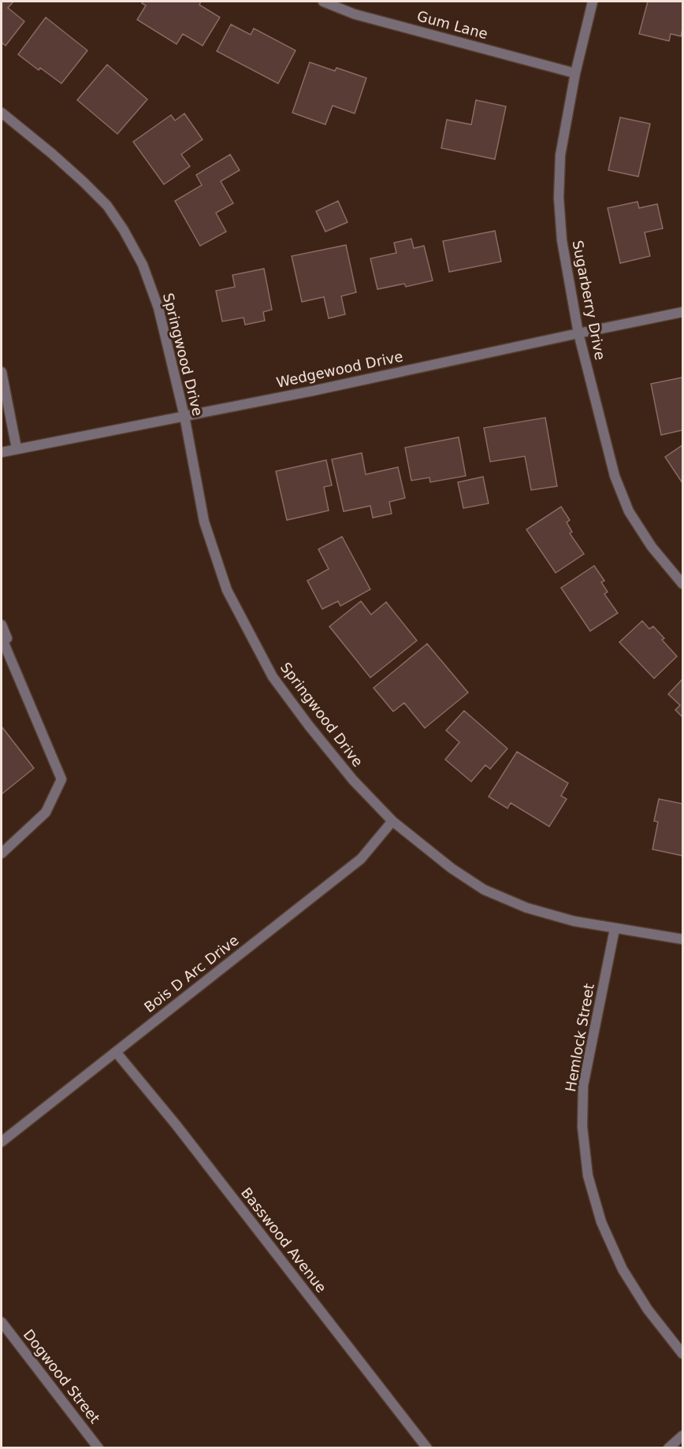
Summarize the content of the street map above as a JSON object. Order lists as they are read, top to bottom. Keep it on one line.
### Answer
{"streets":{"street":["Gum Lane","Sugarberry Drive","Springwood Drive","Wedgewood Drive","Bois D Arc Drive","Hemlock Street","Basswood Avenue","Dogwood Street"]},"crossings":[["Gum Lane","Sugarberry Drive"],["Sugarberry Drive","Wedgewood Drive"],["Springwood Drive","Wedgewood Drive"],["Springwood Drive","Bois D Arc Drive"],["Springwood Drive","Hemlock Street"],["Bois D Arc Drive","Basswood Avenue"]]}
